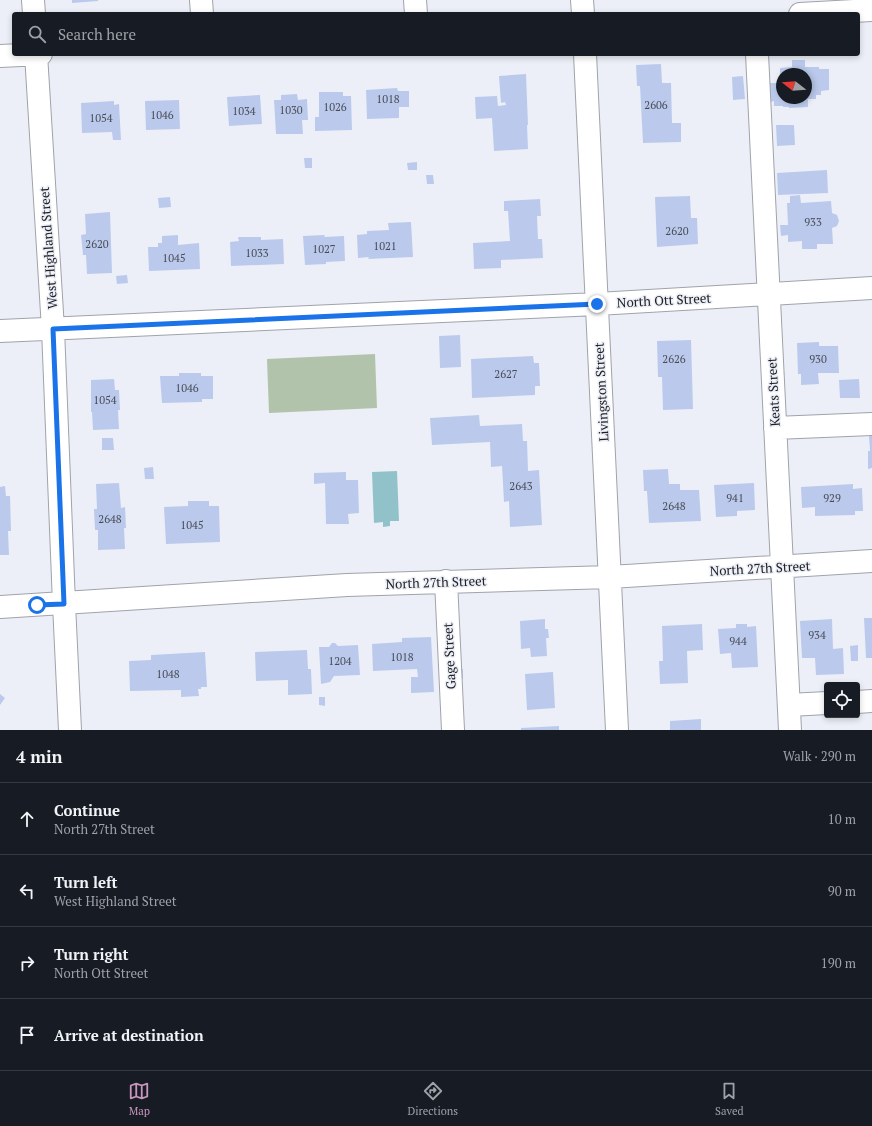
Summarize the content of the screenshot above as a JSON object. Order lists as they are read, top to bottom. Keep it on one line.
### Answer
{"streets":{"street":["West Highland Street","North Ott Street","Livingston Street","Keats Street","North 27th Street","Gage Street"]},"crossings":[["West Highland Street","North Ott Street"],["West Highland Street","North 27th Street"],["North Ott Street","Livingston Street"],["North Ott Street","Keats Street"],["Livingston Street","North 27th Street"],["Keats Street","North 27th Street"],["North 27th Street","Gage Street"]],"house_numbers":["1018","2606","1026","1030","1034","1046","1054","933","2620","2620","1021","1027","1033","1045","2626","930","2627","1046","1054","2643","941","929","2648","2648","1045","934","944","1018","1204","1048"],"north":"left","page":{"search":"Search here","heading":["4 min","Walk · 290 m"],"list":[["Continue","North 27th Street","10 m"],["Turn left","West Highland Street","90 m"],["Turn right","North Ott Street","190 m"],"Arrive at destination"],"nav":["Map","Directions","Saved"]}}
